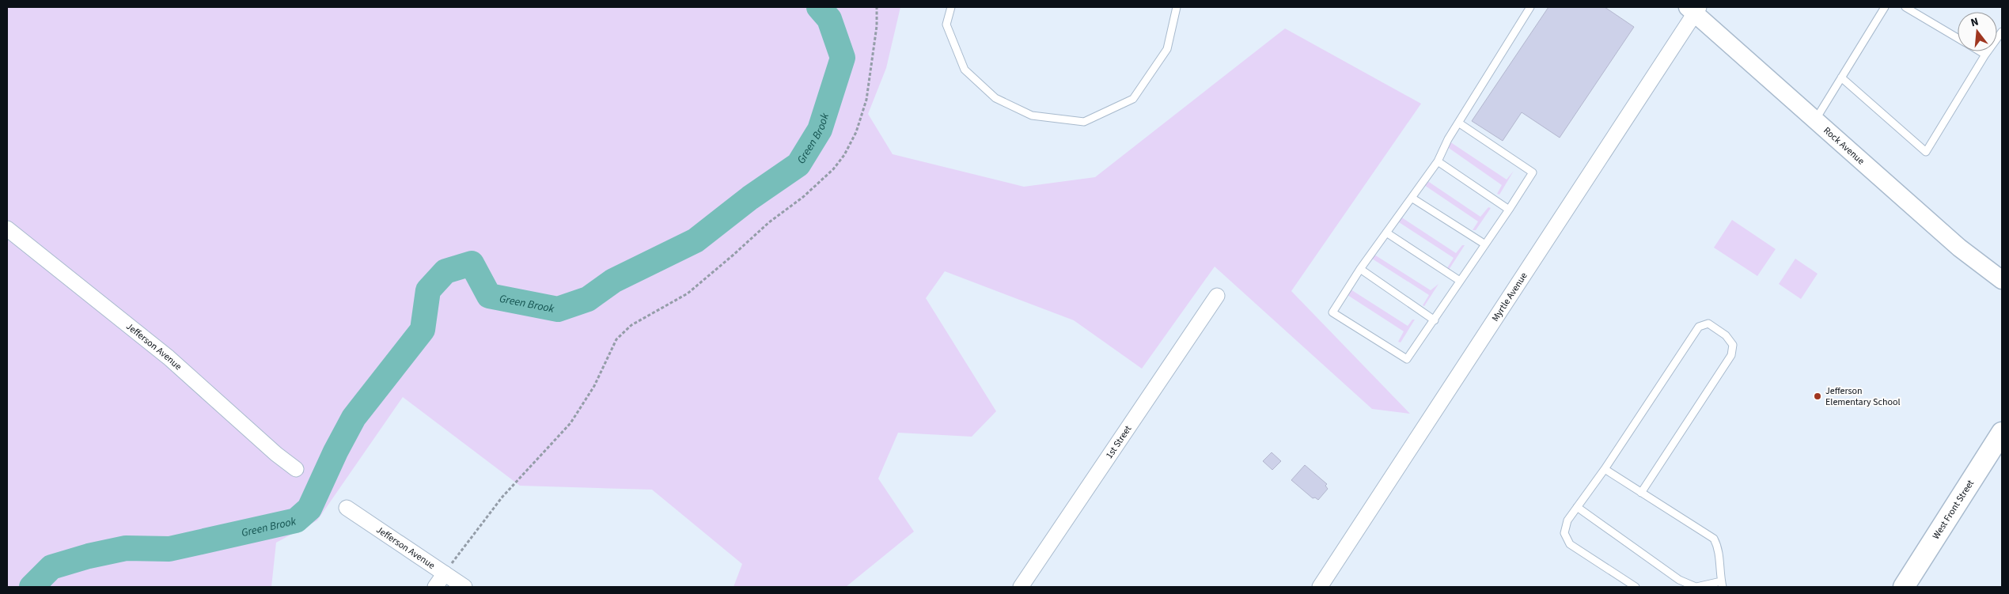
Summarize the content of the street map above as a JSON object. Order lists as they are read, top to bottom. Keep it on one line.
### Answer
{"streets":{"main road":["West Front Street"],"street":["Rock Avenue","Myrtle Avenue","Jefferson Avenue","1st Street"]},"crossings":[["Rock Avenue","Myrtle Avenue"]],"water":["Green Brook"],"places":["Jefferson Elementary School"],"north":"top"}
